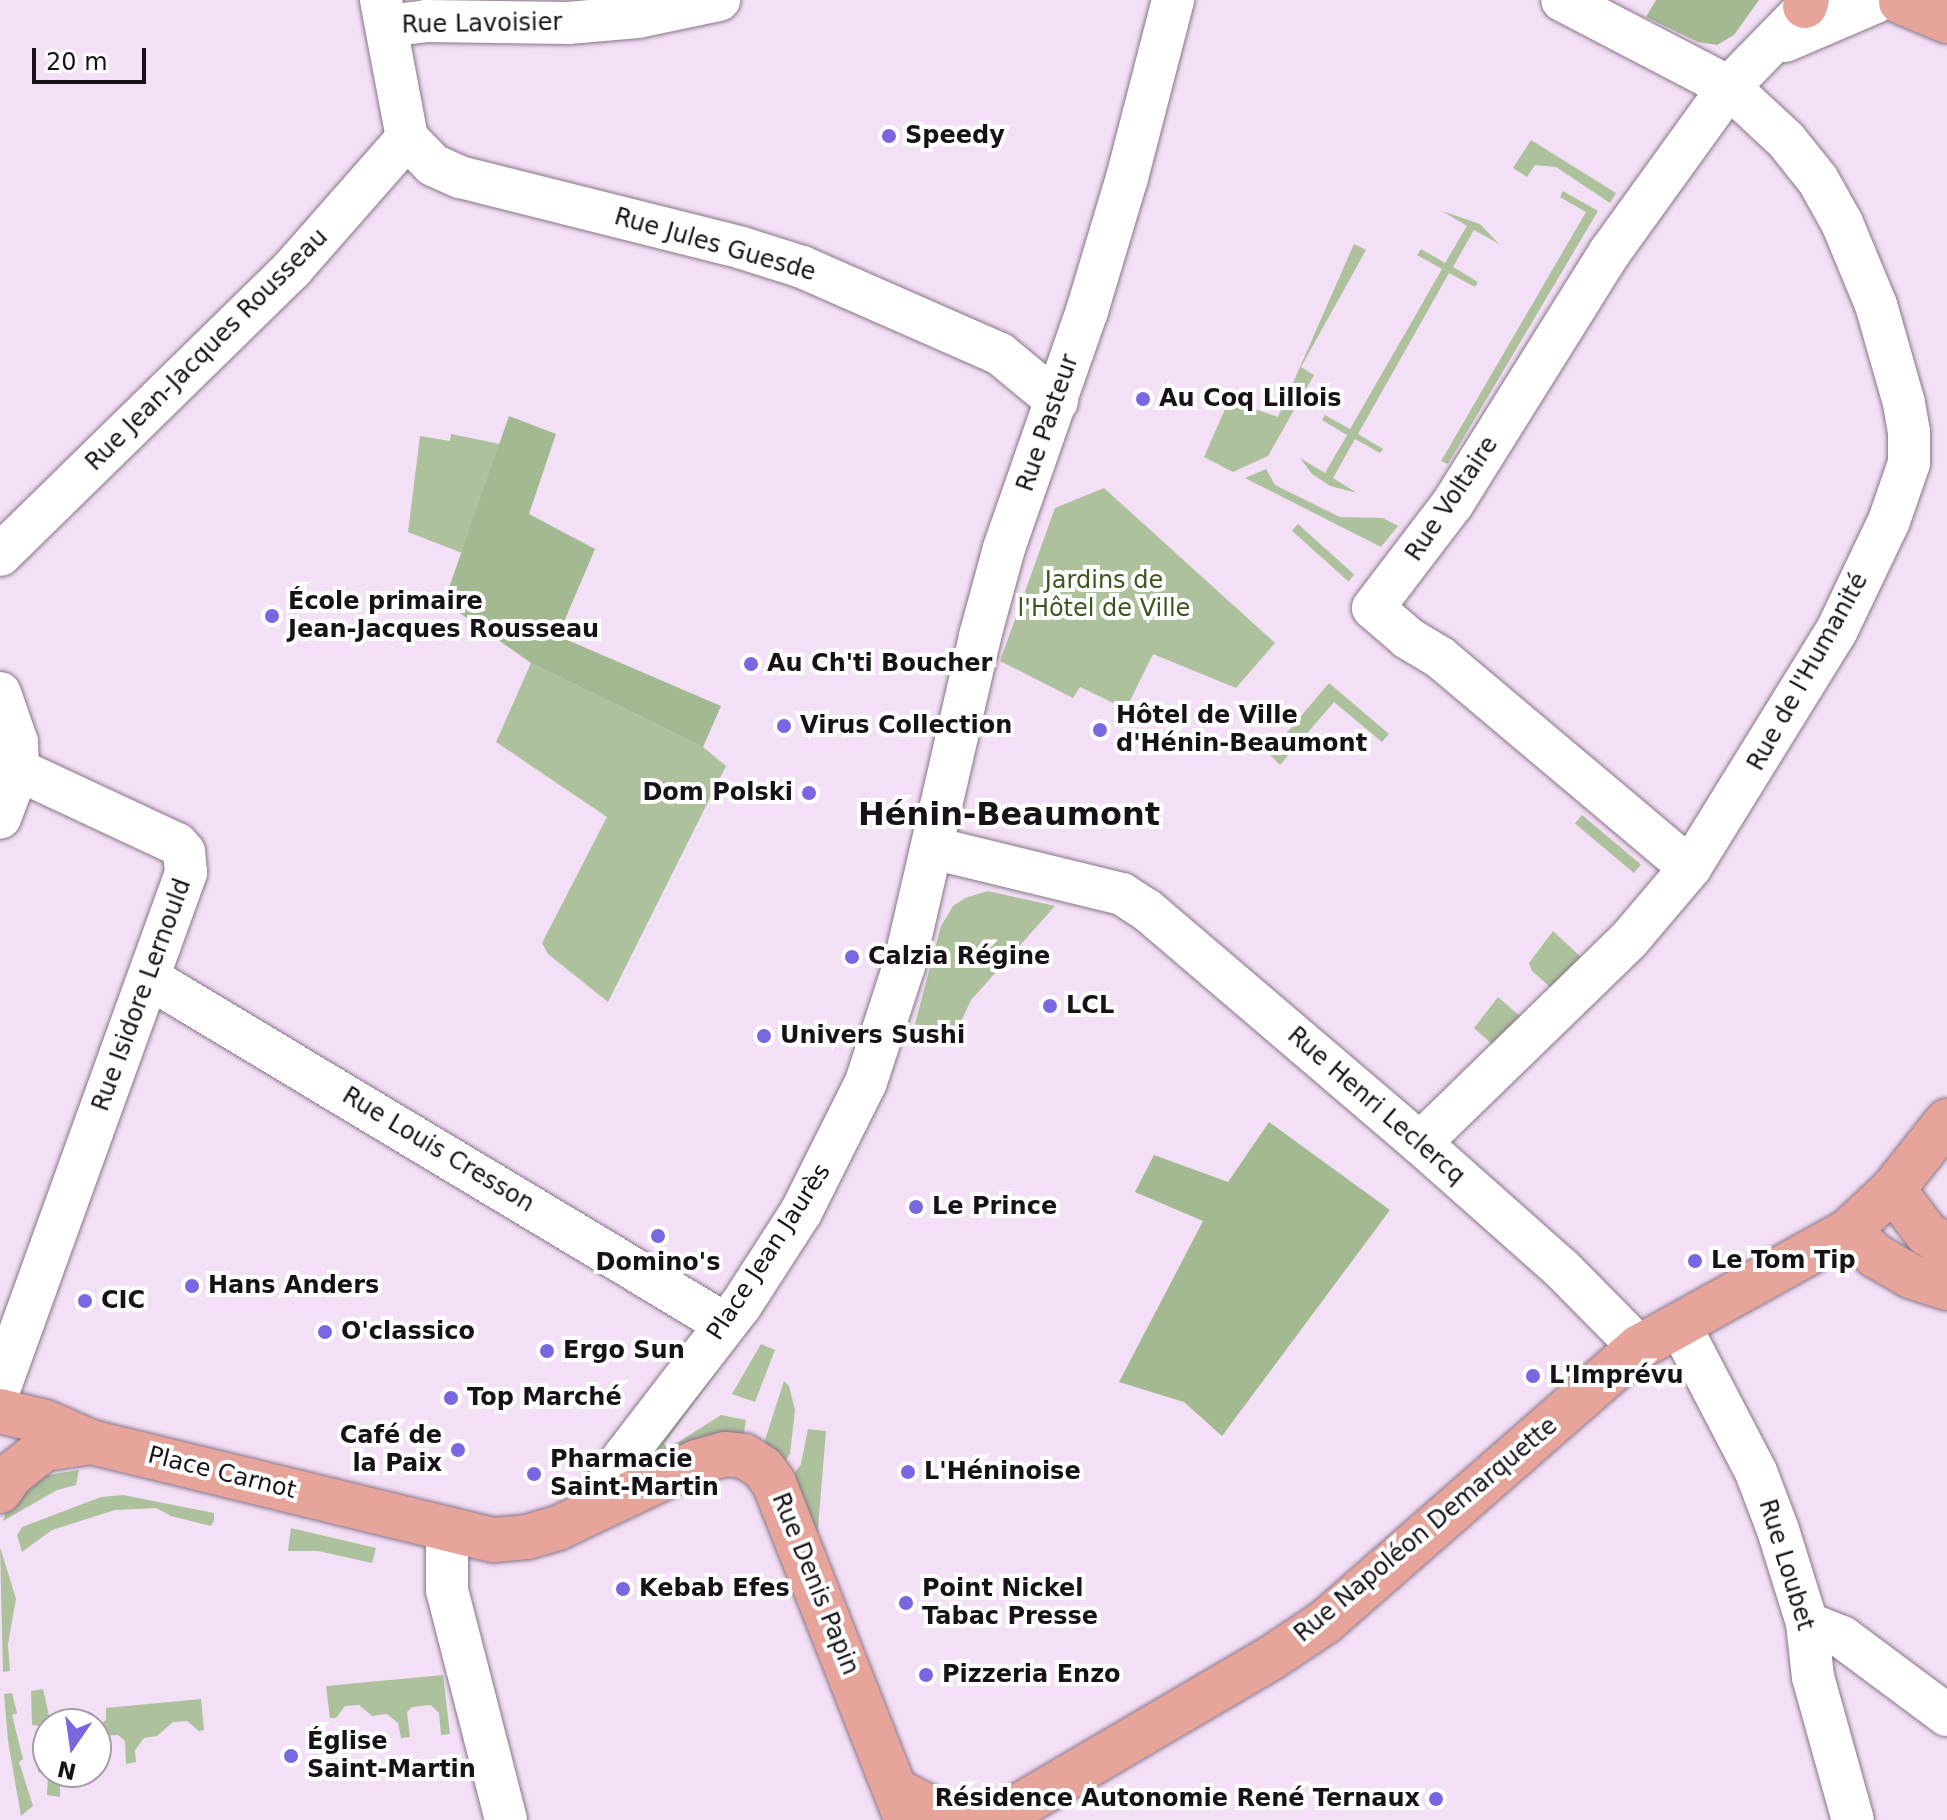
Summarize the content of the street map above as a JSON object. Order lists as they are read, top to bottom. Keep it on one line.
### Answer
{"streets":{"main road":["Place Carnot","Rue Napoléon Demarquette","Rue Denis Papin"],"street":["Rue Lavoisier","Rue Jules Guesde","Rue Jean-Jacques Rousseau","Rue Pasteur","Rue Voltaire","Rue de l'Humanité","Rue Isidore Lernould","Rue Henri Leclercq","Rue Louis Cresson","Place Jean Jaurès","Rue Loubet"]},"crossings":[["Rue Jules Guesde","Rue Jean-Jacques Rousseau"],["Rue Jules Guesde","Rue Pasteur"],["Rue Pasteur","Rue Henri Leclercq"],["Rue Pasteur","Place Jean Jaurès"],["Rue Voltaire","Rue de l'Humanité"],["Rue de l'Humanité","Rue Henri Leclercq"],["Rue Isidore Lernould","Rue Louis Cresson"],["Rue Henri Leclercq","Place Jean Jaurès"],["Rue Henri Leclercq","Rue Napoléon Demarquette"],["Rue Louis Cresson","Place Jean Jaurès"],["Place Jean Jaurès","Rue Denis Papin"],["Rue Napoléon Demarquette","Rue Loubet"],["Rue Napoléon Demarquette","Rue Denis Papin"]],"districts":["Hénin-Beaumont"],"parks":["Jardins de l'Hôtel de Ville"],"places":["Speedy","Au Coq Lillois","École primaire Jean-Jacques Rousseau","Au Ch'ti Boucher","Virus Collection","Hôtel de Ville d'Hénin-Beaumont","Dom Polski","Calzia Régine","LCL","Univers Sushi","Le Prince","Domino's","Le Tom Tip","Hans Anders","CIC","O'classico","Ergo Sun","L'Imprévu","Top Marché","Café de la Paix","L'Héninoise","Pharmacie Saint-Martin","Kebab Efes","Point Nickel Tabac Presse","Pizzeria Enzo","Église Saint-Martin","Résidence Autonomie René Ternaux"],"scale_bar":"20 m","north":"bottom"}
